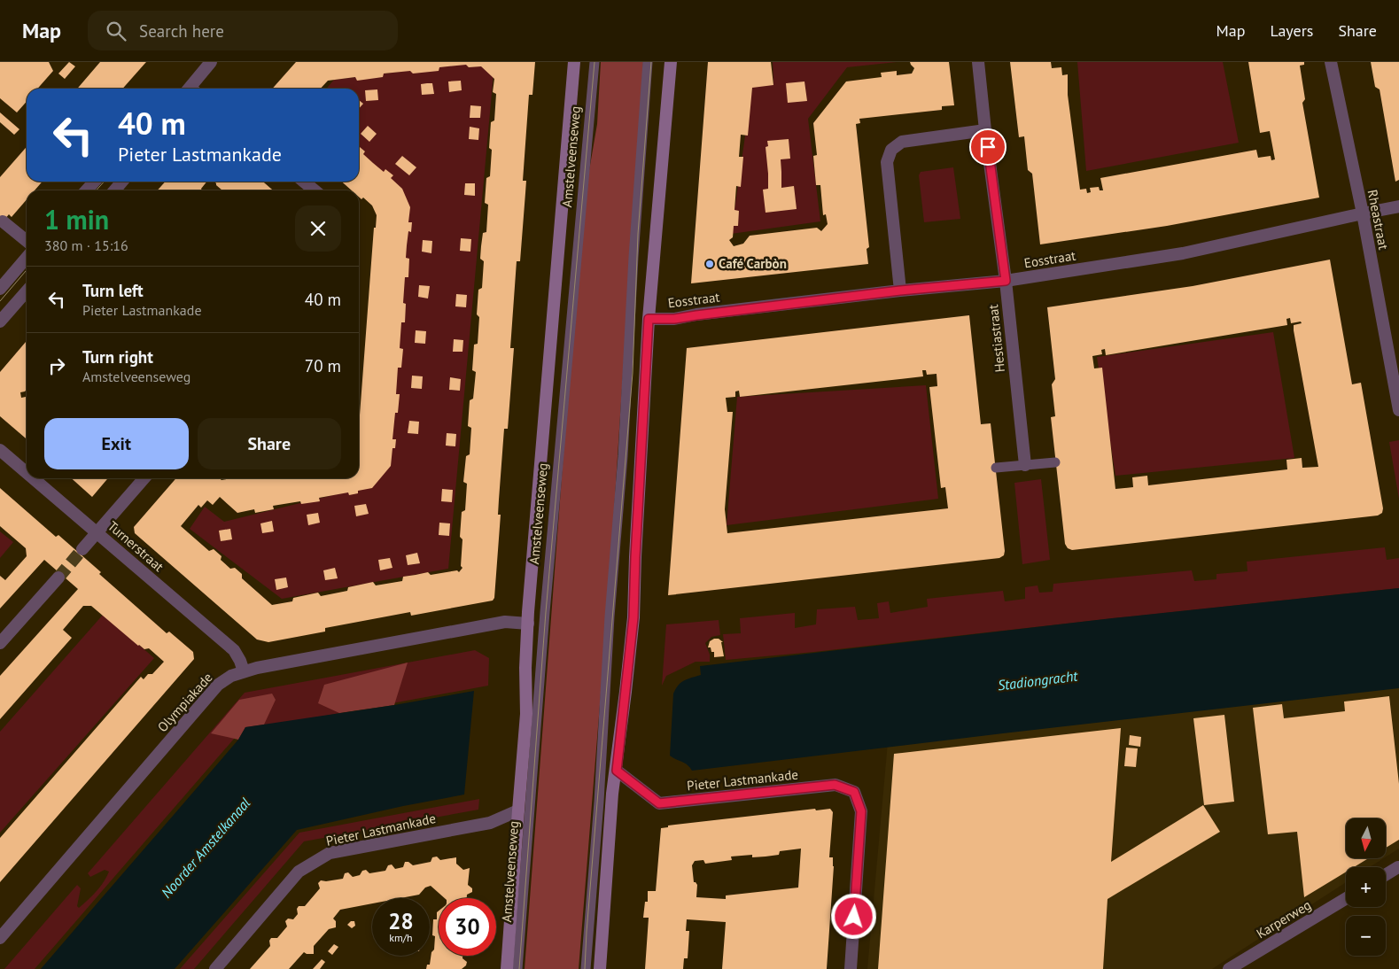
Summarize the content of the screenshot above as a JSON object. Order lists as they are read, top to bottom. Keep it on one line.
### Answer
{"streets":{"main road":["Amstelveenseweg"],"street":["Rheastraat","Eosstraat","Hestiastraat","Turnerstraat","Olympiakade","Pieter Lastmankade","Karperweg"]},"crossings":[["Amstelveenseweg","Olympiakade"],["Amstelveenseweg","Pieter Lastmankade"],["Rheastraat","Eosstraat"],["Eosstraat","Hestiastraat"],["Turnerstraat","Olympiakade"]],"water":["Stadiongracht","Noorder Amstelkanaal"],"places":["Café Carbòn"],"north":"bottom","page":{"header":"Map","search":"Search here","nav":["Map","Layers","Share"],"turn":["40 m","Pieter Lastmankade"],"heading":["1 min","380 m · 15:16"],"list":[{"name":"Turn left","note":"Pieter Lastmankade","value":"40 m"},{"name":"Turn right","note":"Amstelveenseweg","value":"70 m"}],"buttons":["Exit","Share"],"map_buttons":["+","−"],"speed":"28 km/h","limit":"30"}}
